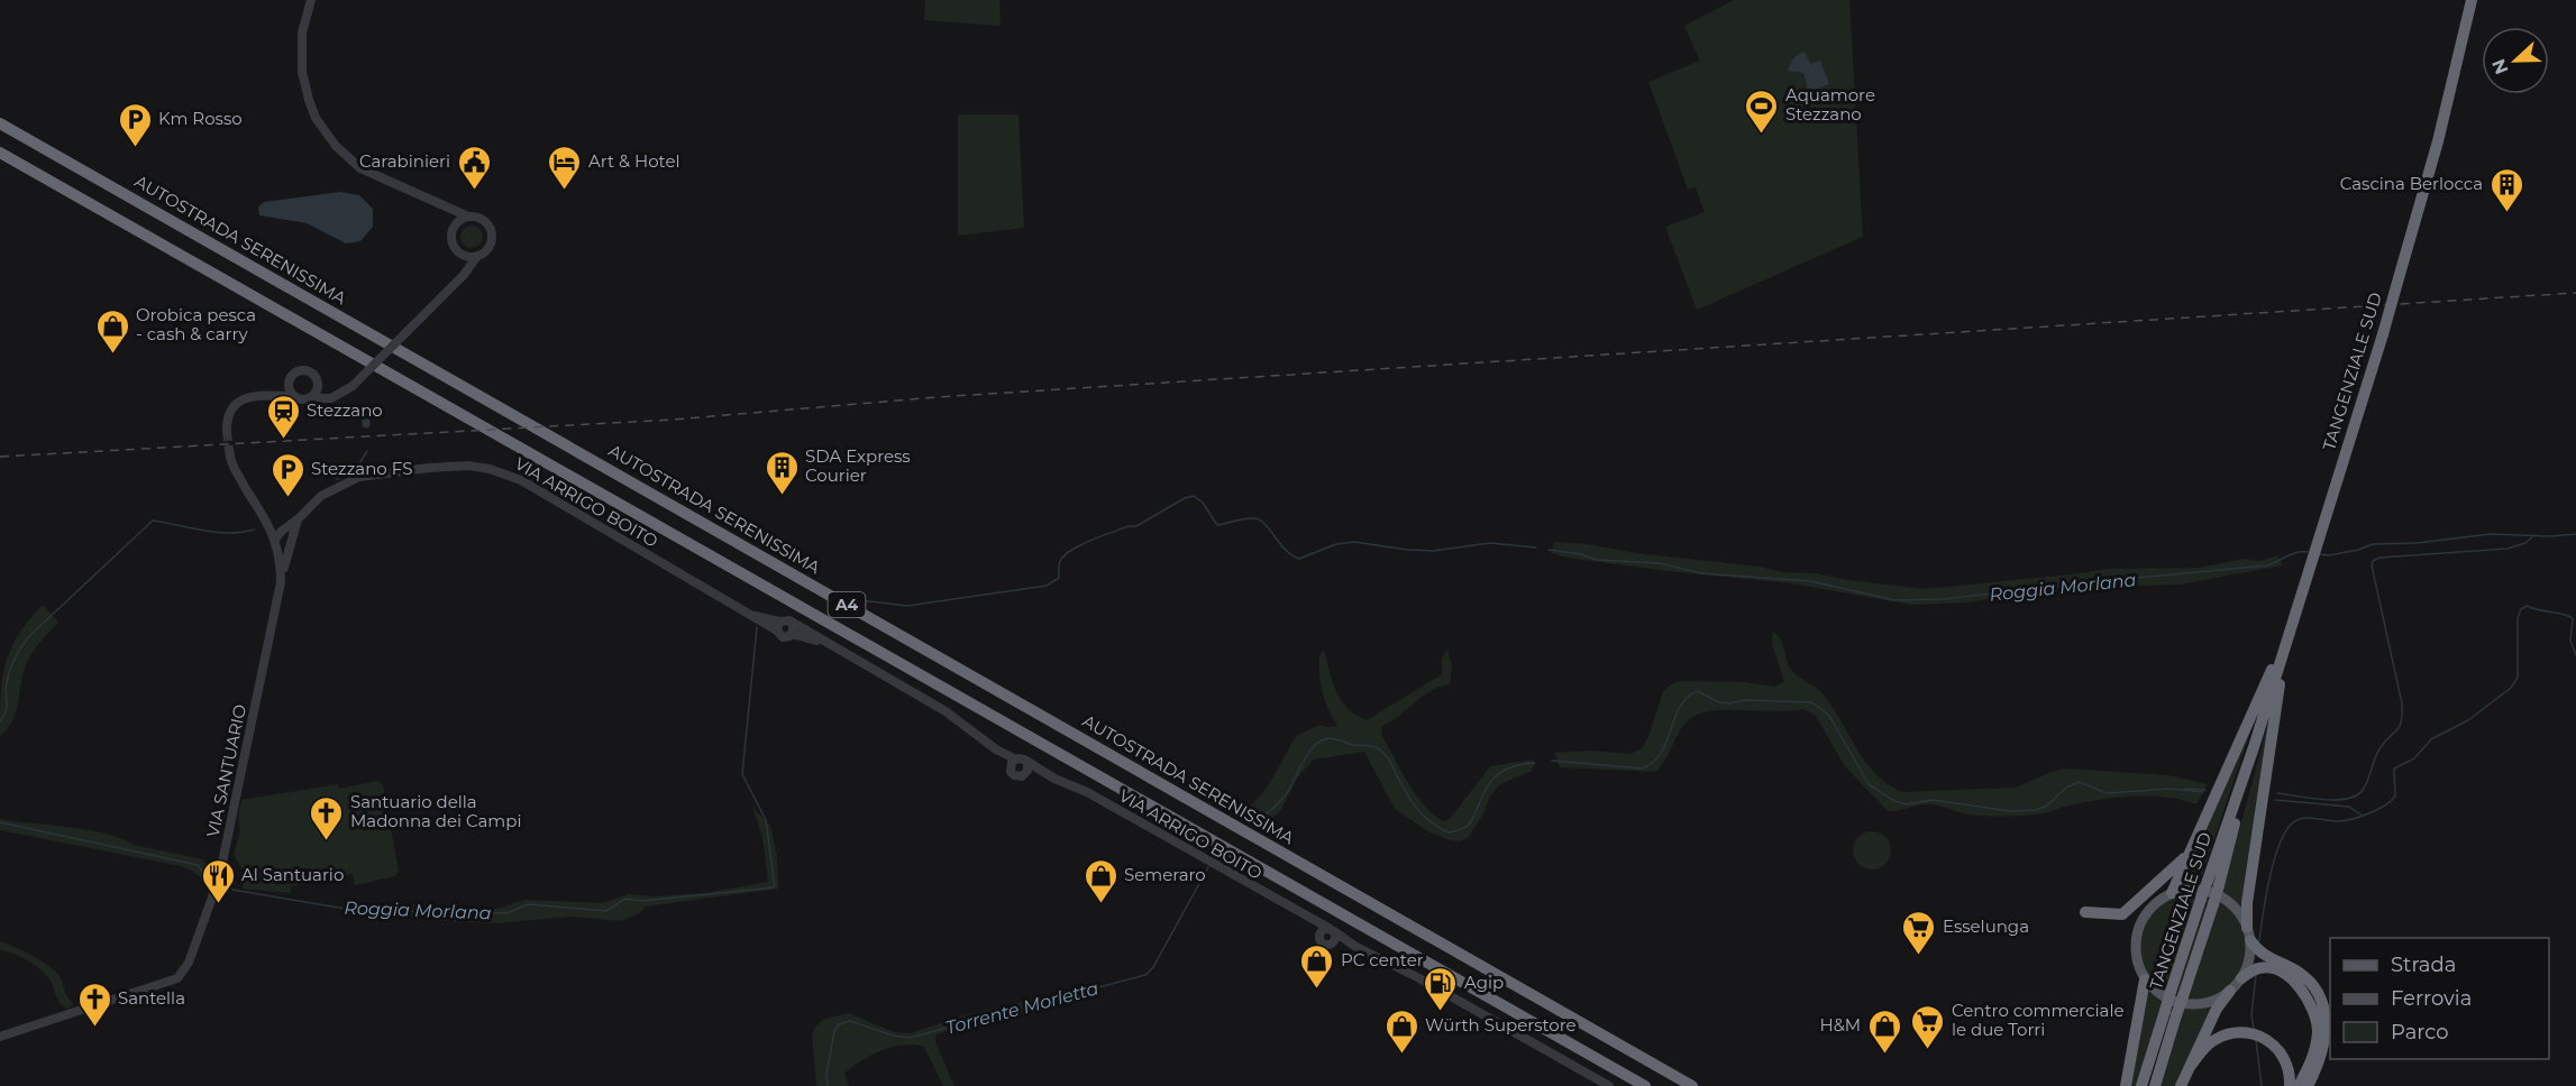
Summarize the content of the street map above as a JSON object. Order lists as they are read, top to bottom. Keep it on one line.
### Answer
{"streets":{"highway":["AUTOSTRADA SERENISSIMA","TANGENZIALE SUD","A4"],"street":["VIA ARRIGO BOITO","VIA SANTUARIO"]},"crossings":[["VIA ARRIGO BOITO","VIA SANTUARIO"]],"water":["Roggia Morlana","Torrente Morletta"],"places":{"sports":["Aquamore Stezzano"],"parking":["Km Rosso","Stezzano FS"],"public building":["Carabinieri"],"hotel":["Art & Hotel"],"building":["Cascina Berlocca","SDA Express Courier"],"shop":["Orobica pesca - cash & carry","Semeraro","PC center","Würth Superstore","H&M"],"station":["Stezzano"],"church":["Santuario della Madonna dei Campi","Santella"],"restaurant":["Al Santuario"],"supermarket":["Esselunga","Centro commerciale le due Torri"],"fuel station":["Agip"]},"legend":["Strada","Ferrovia","Parco"],"north":"left"}
